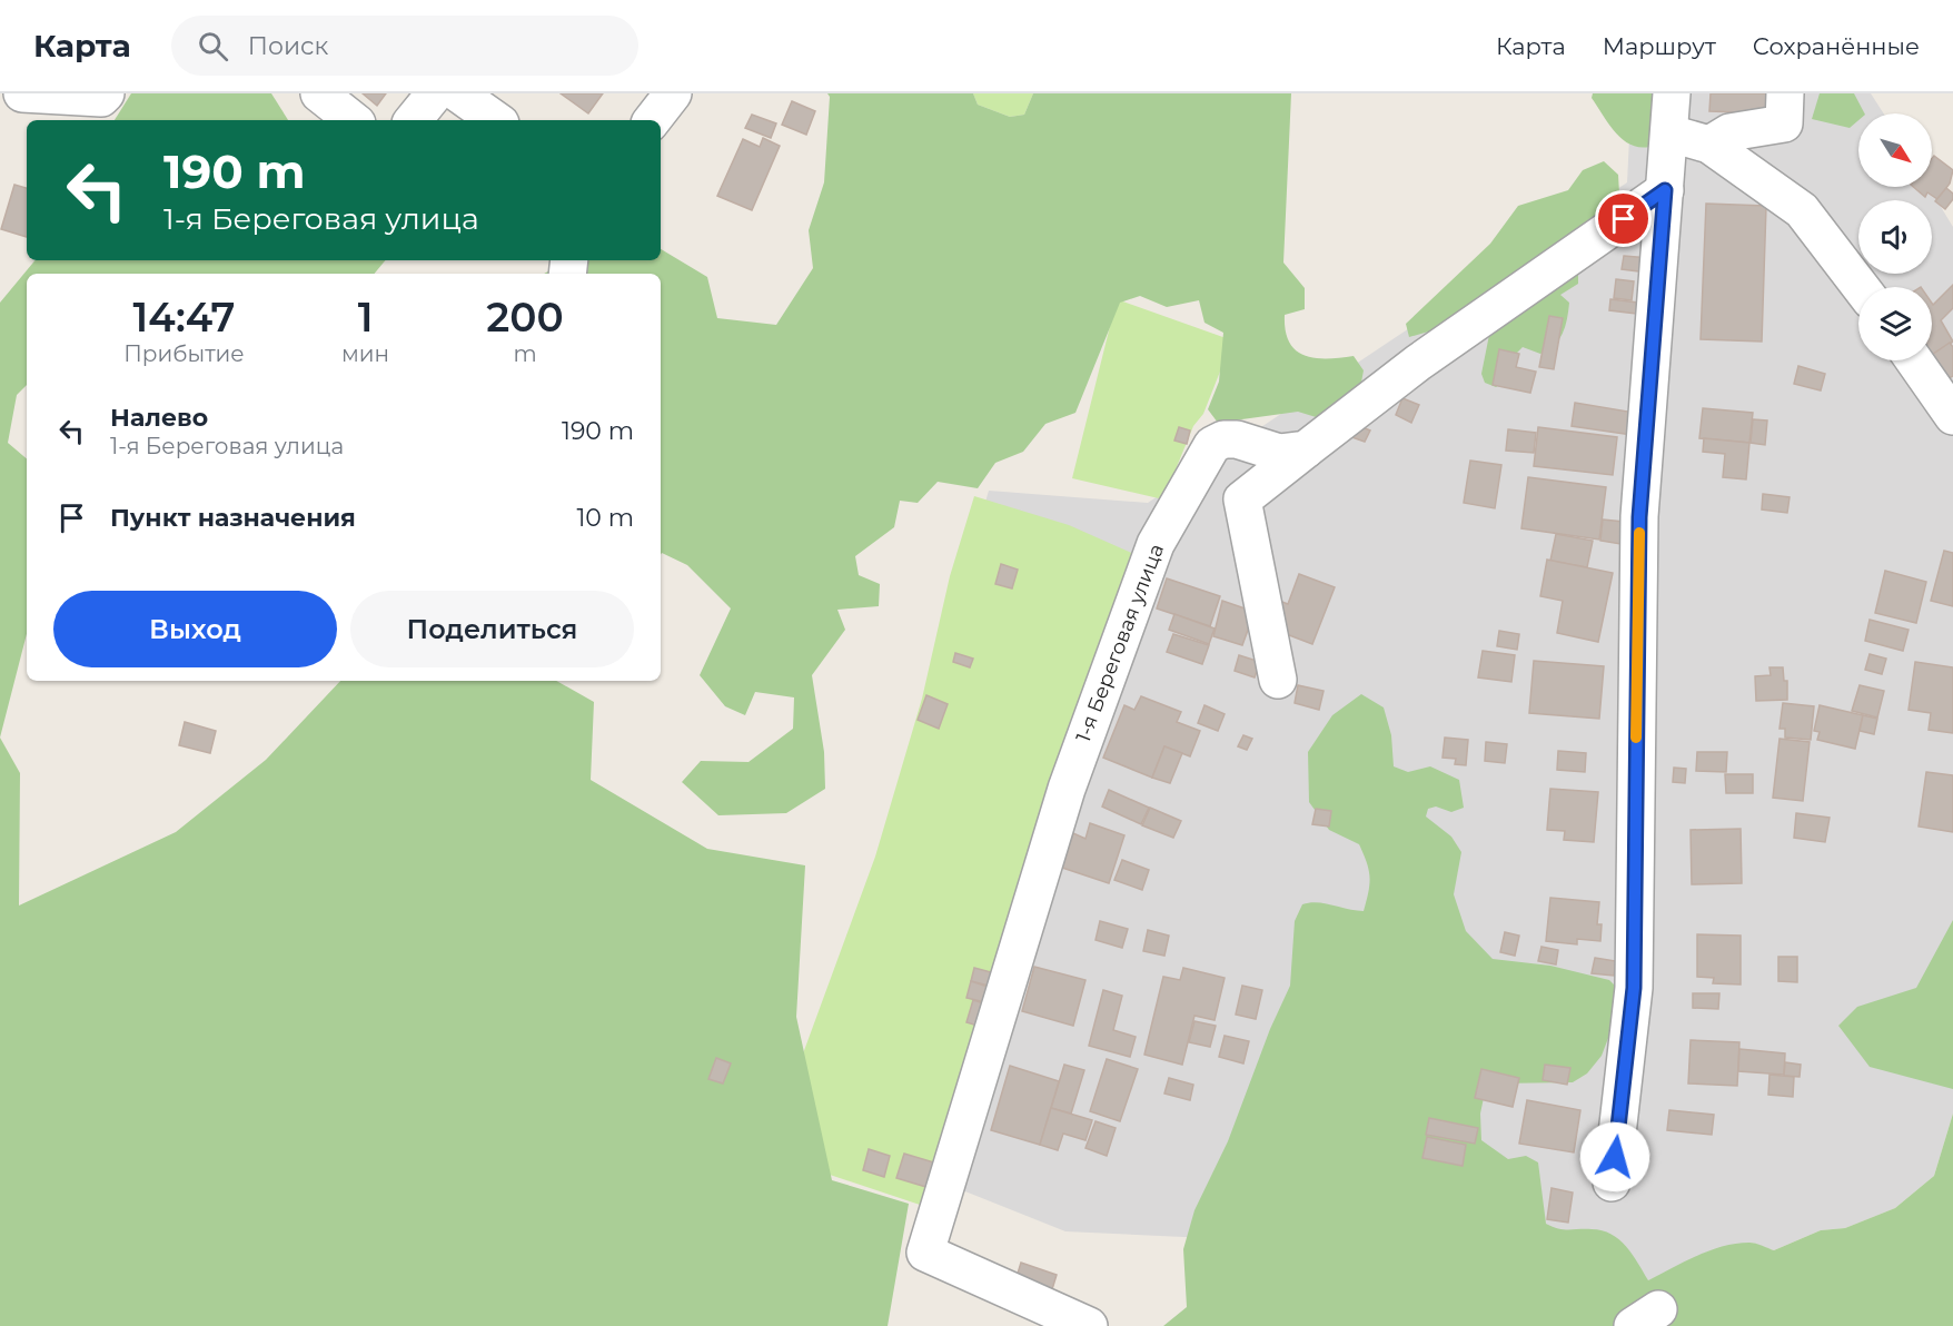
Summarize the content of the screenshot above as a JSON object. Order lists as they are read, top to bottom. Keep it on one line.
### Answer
{"streets":{"street":["1-я Береговая улица"]},"north":"bottom right","page":{"header":"Карта","search":"Поиск","nav":["Карта","Маршрут","Сохранённые"],"turn":["190 m","1-я Береговая улица"],"eta":["14:47","Прибытие","1","мин","200","m"],"list":[{"name":"Налево","note":"1-я Береговая улица","value":"190 m"},{"name":"Пункт назначения","value":"10 m"}],"buttons":["Выход","Поделиться"]}}
